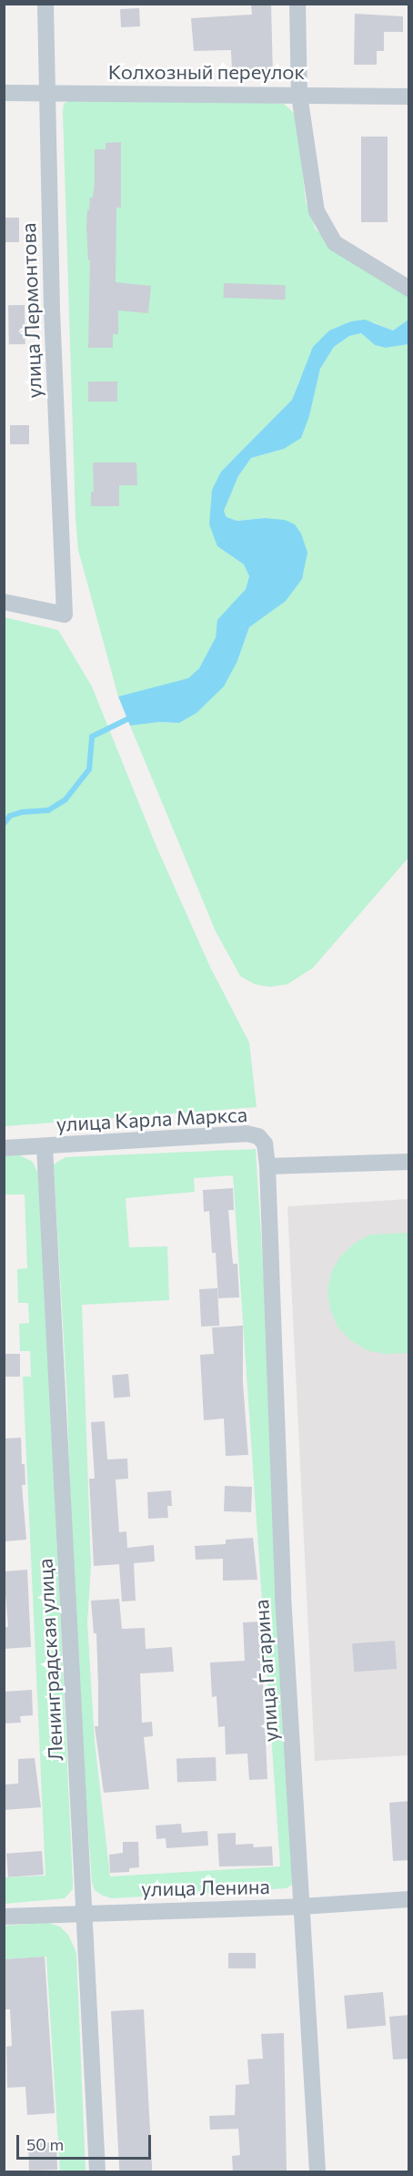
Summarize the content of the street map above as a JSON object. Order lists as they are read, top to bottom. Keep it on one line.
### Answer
{"streets":{"street":["Колхозный переулок","улица Лермонтова","улица Карла Маркса","Ленинградская улица","улица Гагарина","улица Ленина"]},"crossings":[["Колхозный переулок","улица Лермонтова"],["улица Карла Маркса","Ленинградская улица"],["улица Карла Маркса","улица Гагарина"],["Ленинградская улица","улица Ленина"],["улица Гагарина","улица Ленина"]],"scale_bar":"50 m"}
